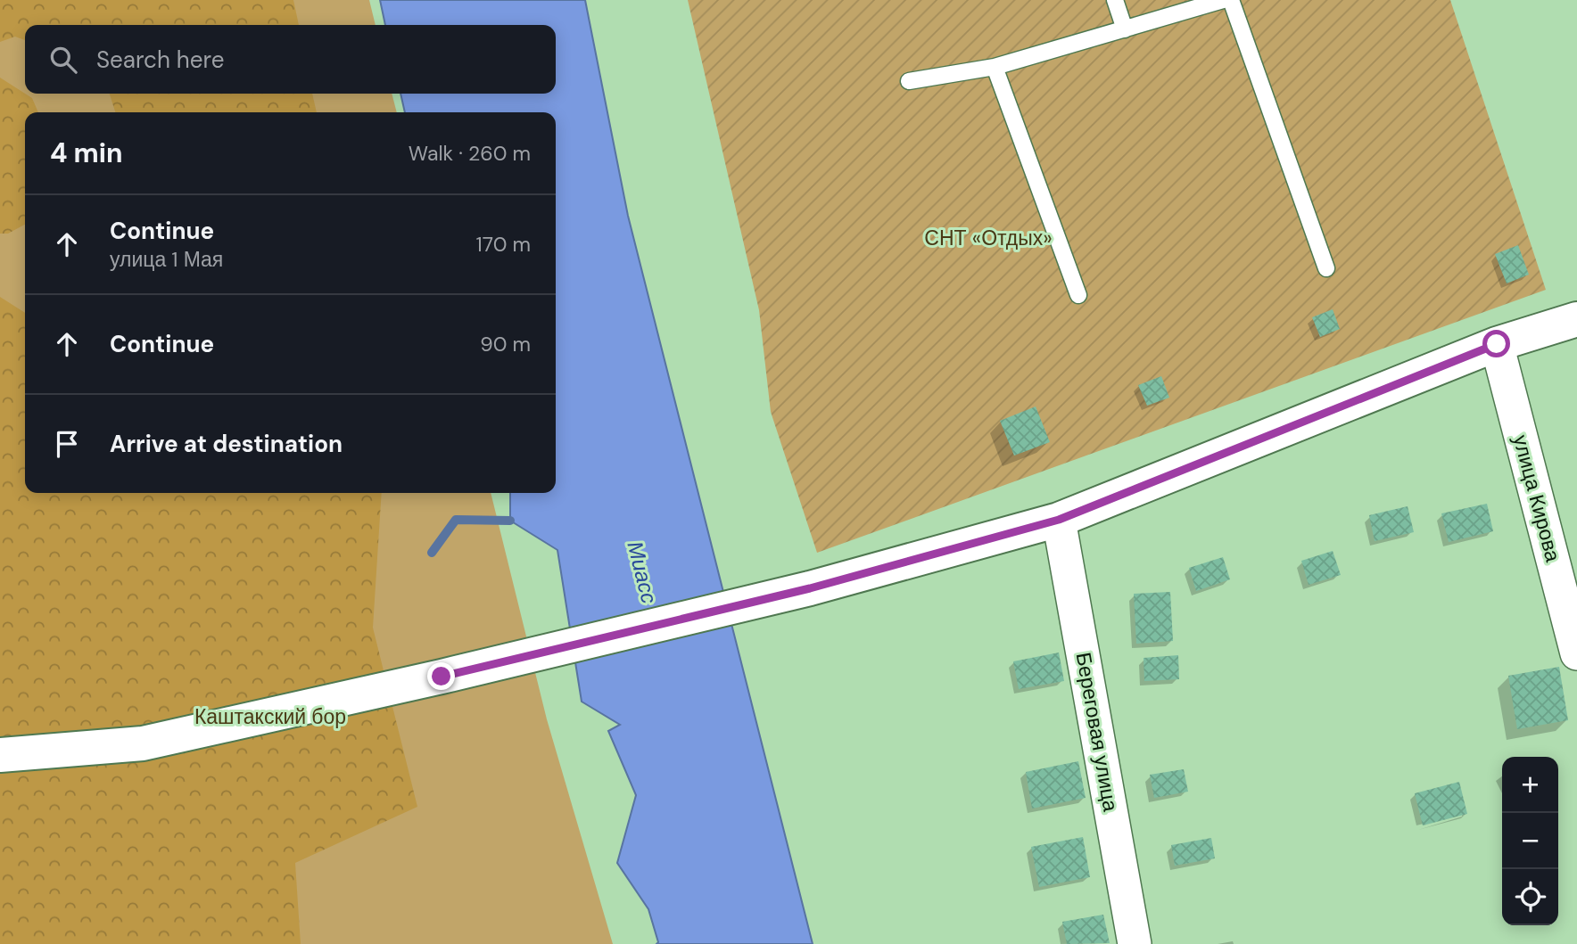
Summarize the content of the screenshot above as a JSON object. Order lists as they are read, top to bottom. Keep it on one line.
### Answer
{"streets":{"street":["улица Кирова","Береговая улица"]},"water":["Миасс"],"parks":["СНТ «Отдых»","Каштакский бор"],"page":{"search":"Search here","heading":["4 min","Walk · 260 m"],"list":[["Continue","улица 1 Мая","170 m"],["Continue","90 m"],"Arrive at destination"],"map_buttons":["+","−"]}}
